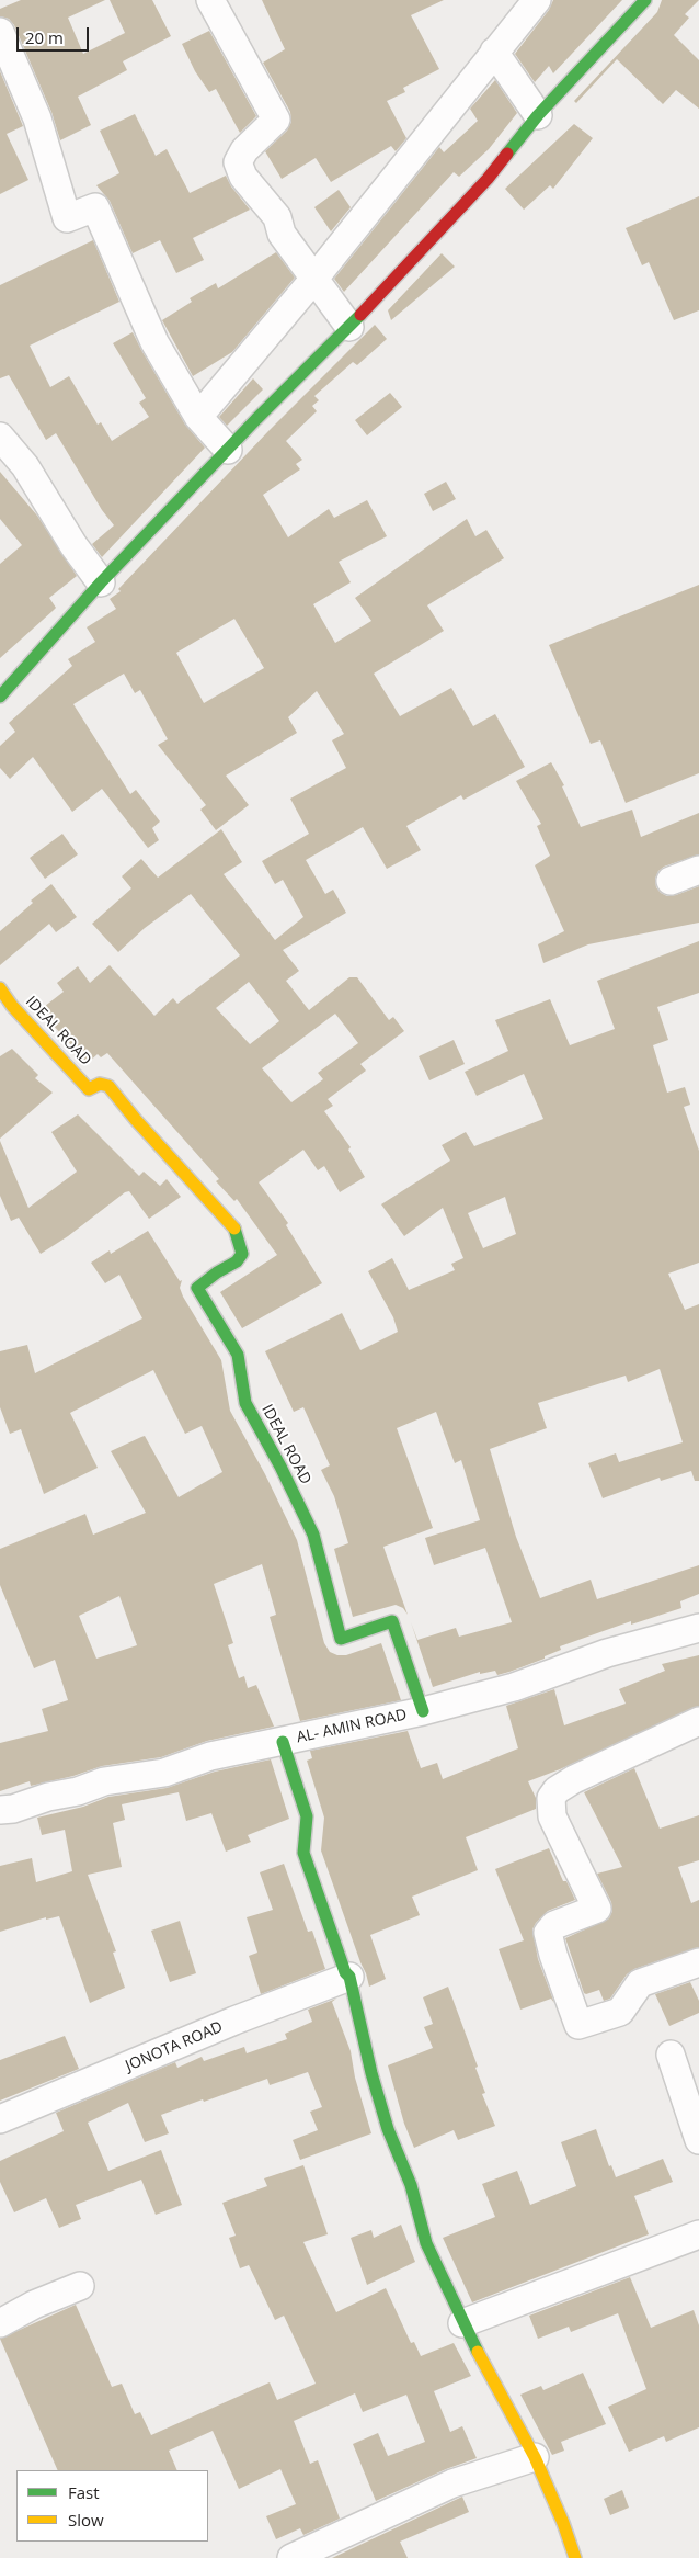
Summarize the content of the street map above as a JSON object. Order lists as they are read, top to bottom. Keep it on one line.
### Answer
{"streets":{"street":["IDEAL ROAD","AL- AMIN ROAD","JONOTA ROAD"]},"crossings":[["IDEAL ROAD","AL- AMIN ROAD"]],"legend":["Fast","Slow"],"scale_bar":"20 m"}
